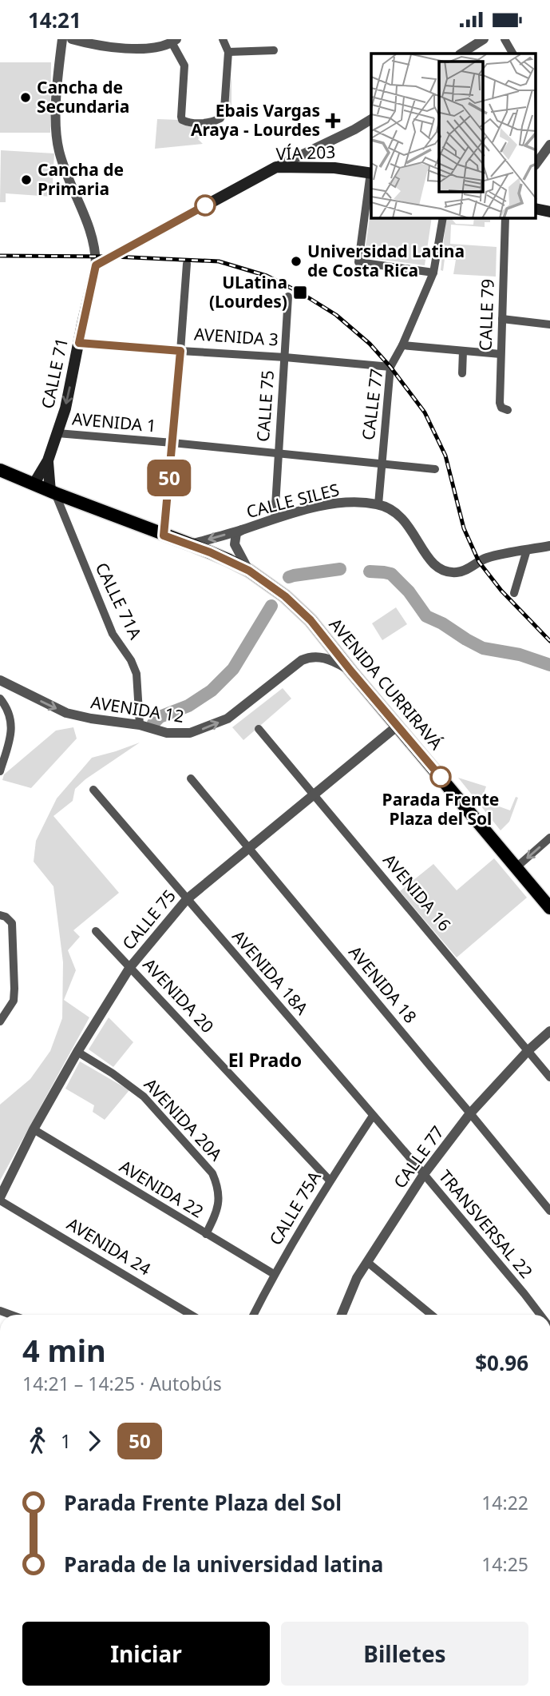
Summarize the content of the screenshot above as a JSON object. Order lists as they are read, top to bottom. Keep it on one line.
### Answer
{"streets":{"highway":["AVENIDA CURRIRAVÁ"],"main road":["VÍA 203","AVENIDA 3","CALLE 71"],"street":["CALLE 79","CALLE 77","CALLE 75","AVENIDA 1","CALLE SILES","CALLE 71A","AVENIDA 12","AVENIDA 16","AVENIDA 18A","AVENIDA 18","AVENIDA 20","AVENIDA 20A","AVENIDA 22","CALLE 75A","TRANSVERSAL 22","AVENIDA 24"]},"crossings":[["VÍA 203","CALLE 71"],["AVENIDA 3","CALLE 71"],["AVENIDA 3","CALLE 77"],["AVENIDA 3","CALLE 75"],["CALLE 71","AVENIDA 1"],["CALLE 71","AVENIDA CURRIRAVÁ"],["CALLE 77","AVENIDA 1"],["CALLE 77","CALLE SILES"],["CALLE 77","AVENIDA 16"],["CALLE 77","AVENIDA 18A"],["CALLE 77","AVENIDA 18"],["CALLE 77","TRANSVERSAL 22"],["CALLE 75","AVENIDA 1"],["CALLE 75","CALLE SILES"],["CALLE 75","AVENIDA CURRIRAVÁ"],["CALLE 75","AVENIDA 16"],["CALLE 75","AVENIDA 18A"],["CALLE 75","AVENIDA 18"],["CALLE 75","AVENIDA 20"],["CALLE 75","AVENIDA 20A"],["CALLE 75","AVENIDA 22"],["CALLE 75","AVENIDA 24"],["CALLE SILES","AVENIDA CURRIRAVÁ"],["CALLE 71A","AVENIDA CURRIRAVÁ"],["CALLE 71A","AVENIDA 12"],["AVENIDA CURRIRAVÁ","AVENIDA 12"],["AVENIDA 18A","CALLE 75A"],["AVENIDA 18A","TRANSVERSAL 22"],["AVENIDA 20","CALLE 75A"],["AVENIDA 20A","AVENIDA 22"],["AVENIDA 22","CALLE 75A"]],"one_way":["CALLE 71","AVENIDA 12"],"districts":["El Prado"],"places":{"other":["Cancha de Secundaria","Cancha de Primaria","Universidad Latina de Costa Rica","Parada Frente Plaza del Sol"],"health":["Ebais Vargas Araya - Lourdes"],"transit":["ULatina (Lourdes)"]},"lines":["bus line 50"],"page":{"status":"14:21","on_map":"50","heading":["4 min","14:21 – 14:25 · Autobús","$0.96"],"legs":["1","50"],"list":[{"name":"Parada Frente Plaza del Sol","value":"14:22"},{"name":"Parada de la universidad latina","value":"14:25"}],"buttons":["Iniciar","Billetes"]}}
